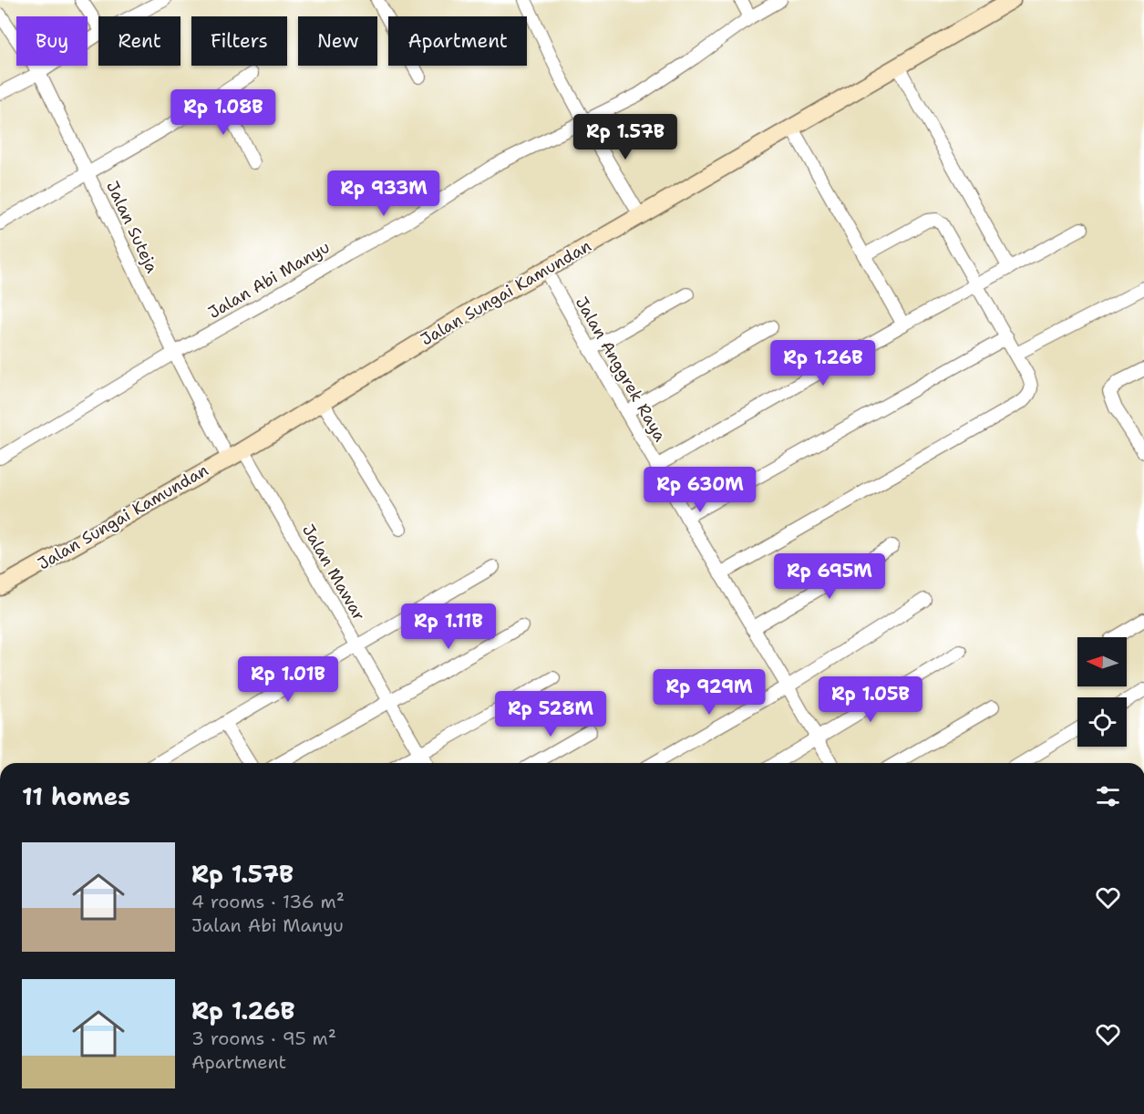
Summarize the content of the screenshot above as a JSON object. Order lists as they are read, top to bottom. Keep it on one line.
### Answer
{"streets":{"main road":["Jalan Sungai Kamundan"],"street":["Jalan Suteja","Jalan Abi Manyu","Jalan Anggrek Raya","Jalan Mawar"]},"crossings":[["Jalan Suteja","Jalan Abi Manyu"],["Jalan Suteja","Jalan Sungai Kamundan"],["Jalan Sungai Kamundan","Jalan Anggrek Raya"],["Jalan Sungai Kamundan","Jalan Mawar"]],"north":"left","page":{"chip":["Buy","Rent","Filters","New","Apartment"],"price":["Rp 1.08B","Rp 1.57B","Rp 933M","Rp 1.26B","Rp 630M","Rp 695M","Rp 1.11B","Rp 1.01B","Rp 929M","Rp 1.05B","Rp 528M"],"heading":"11 homes","list":[{"name":"Rp 1.57B","note":"4 rooms · 136 m² · Jalan Abi Manyu"},{"name":"Rp 1.26B","note":"3 rooms · 95 m² · Apartment"}]}}
